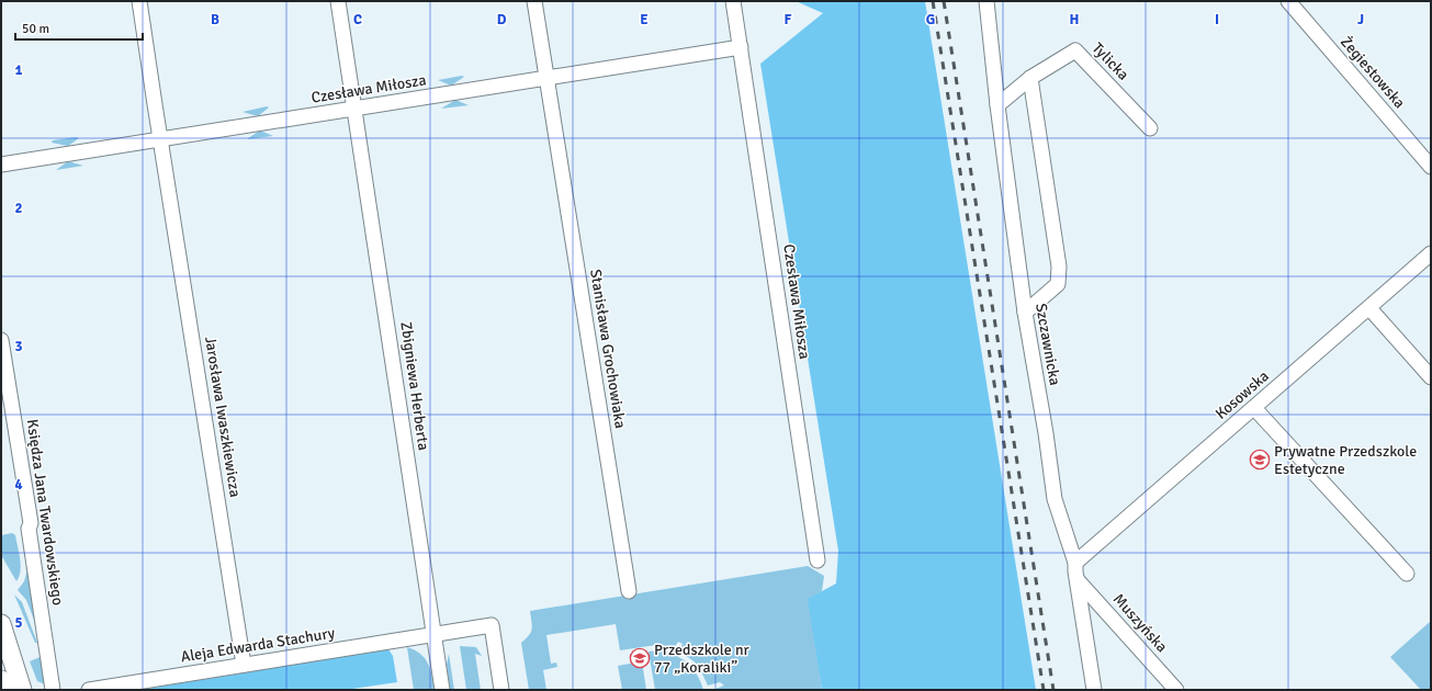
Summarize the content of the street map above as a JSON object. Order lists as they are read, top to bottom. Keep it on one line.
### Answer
{"streets":{"street":["Tylicka","Żegiestowska","Czesława Miłosza","Szczawnicka","Stanisława Grochowiaka","Zbigniewa Herberta","Kosowska","Jarosława Iwaszkiewicza","Księdza Jana Twardowskiego","Muszyńska","Aleja Edwarda Stachury"]},"crossings":[["Tylicka","Szczawnicka"],["Czesława Miłosza","Stanisława Grochowiaka"],["Czesława Miłosza","Zbigniewa Herberta"],["Czesława Miłosza","Jarosława Iwaszkiewicza"],["Szczawnicka","Kosowska"],["Szczawnicka","Muszyńska"],["Zbigniewa Herberta","Aleja Edwarda Stachury"],["Jarosława Iwaszkiewicza","Aleja Edwarda Stachury"]],"places":{"school or university":["Prywatne Przedszkole Estetyczne","Przedszkole nr 77 „Koraliki”"]},"scale_bar":"50 m","grid":{"columns":["B","C","D","E","F","G","H","I","J"],"rows":["1","2","3","4","5"]}}
